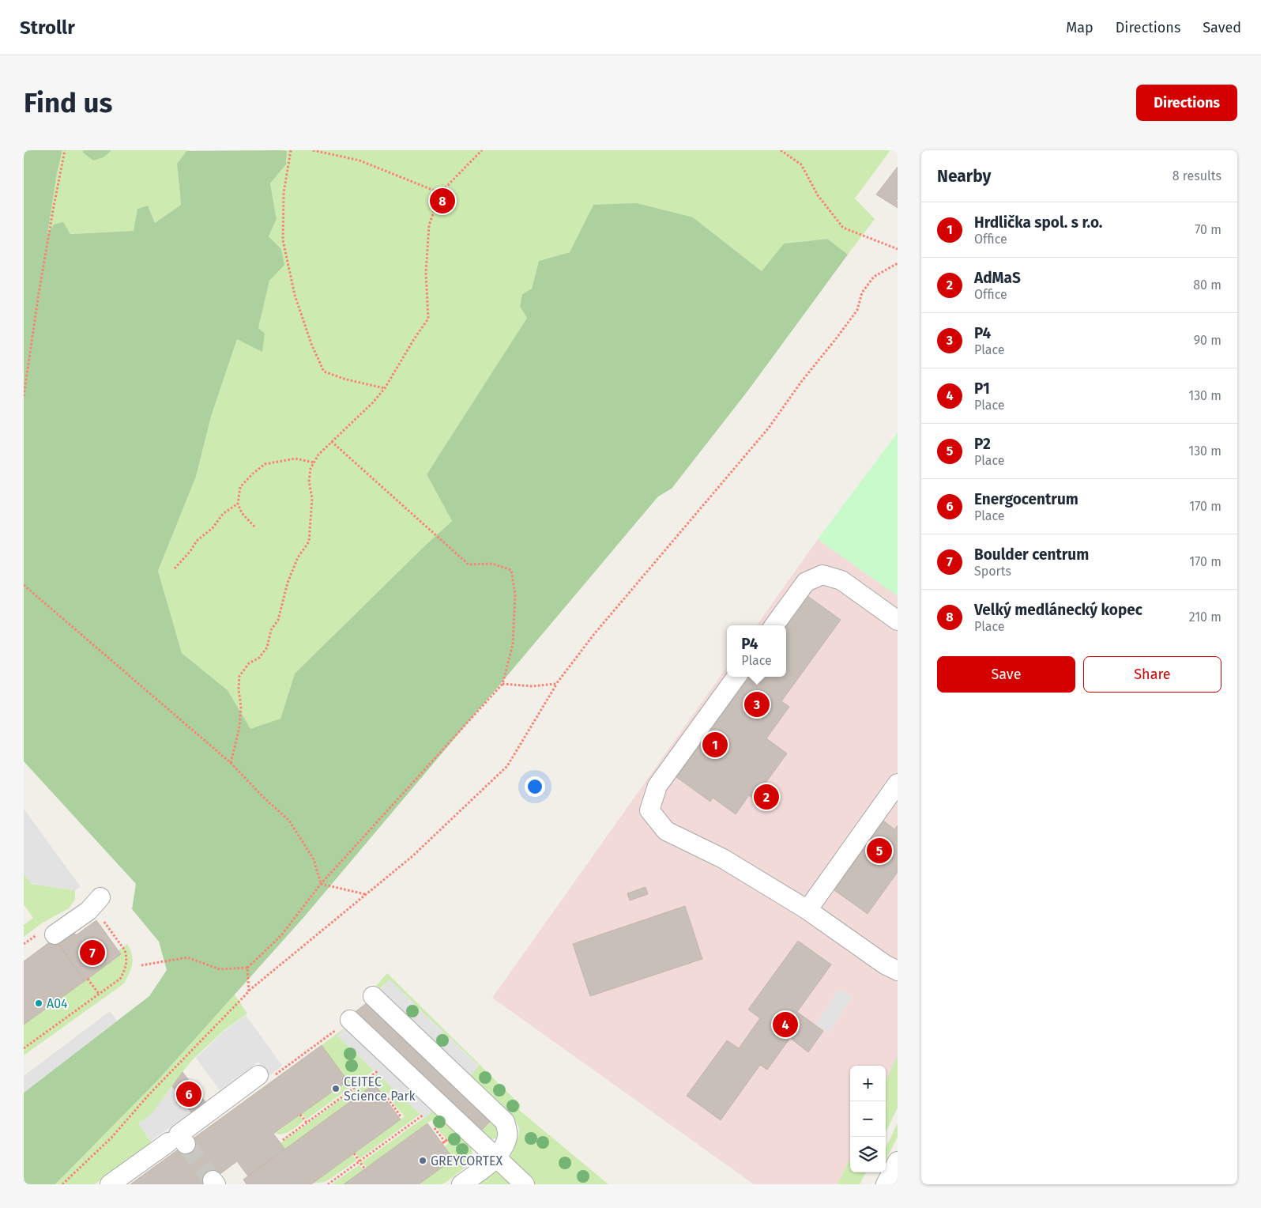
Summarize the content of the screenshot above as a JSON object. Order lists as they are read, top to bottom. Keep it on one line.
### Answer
{"places":["A04","CEITEC Science Park","GREYCORTEX"],"page":{"header":"Strollr","nav":["Map","Directions","Saved"],"buttons":["Directions",["Save","Share"]],"title":"Find us","heading":["Nearby","8 results"],"pins":["8","3","1","2","5","7","4","6"],"list":[{"mark":"1","name":"Hrdlička spol. s r.o.","note":"Office","value":"70 m"},{"mark":"2","name":"AdMaS","note":"Office","value":"80 m"},{"mark":"3","name":"P4","note":"Place","value":"90 m"},{"mark":"4","name":"P1","note":"Place","value":"130 m"},{"mark":"5","name":"P2","note":"Place","value":"130 m"},{"mark":"6","name":"Energocentrum","note":"Place","value":"170 m"},{"mark":"7","name":"Boulder centrum","note":"Sports","value":"170 m"},{"mark":"8","name":"Velký medlánecký kopec","note":"Place","value":"210 m"}],"popup":["P4","Place"],"map_buttons":["+","−"]}}
